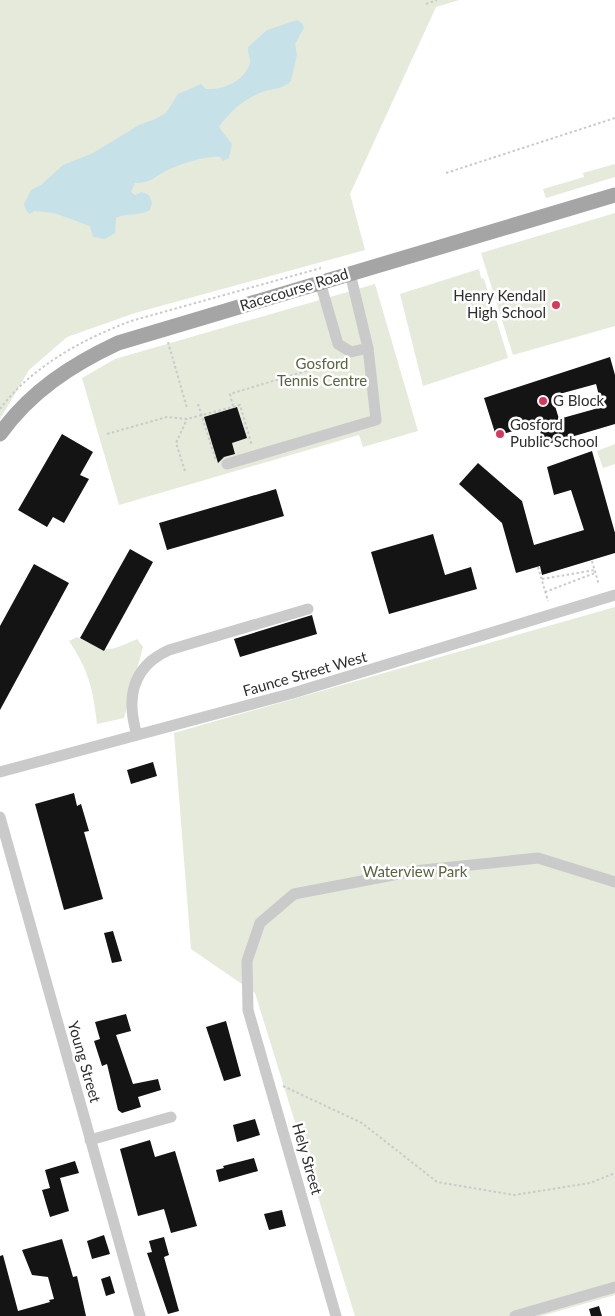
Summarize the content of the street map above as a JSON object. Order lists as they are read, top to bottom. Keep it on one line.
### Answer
{"streets":{"main road":["Racecourse Road"],"street":["Faunce Street West","Young Street","Hely Street"]},"parks":["Gosford Tennis Centre","Waterview Park"],"places":["Henry Kendall High School","G Block","Gosford Public School"]}
